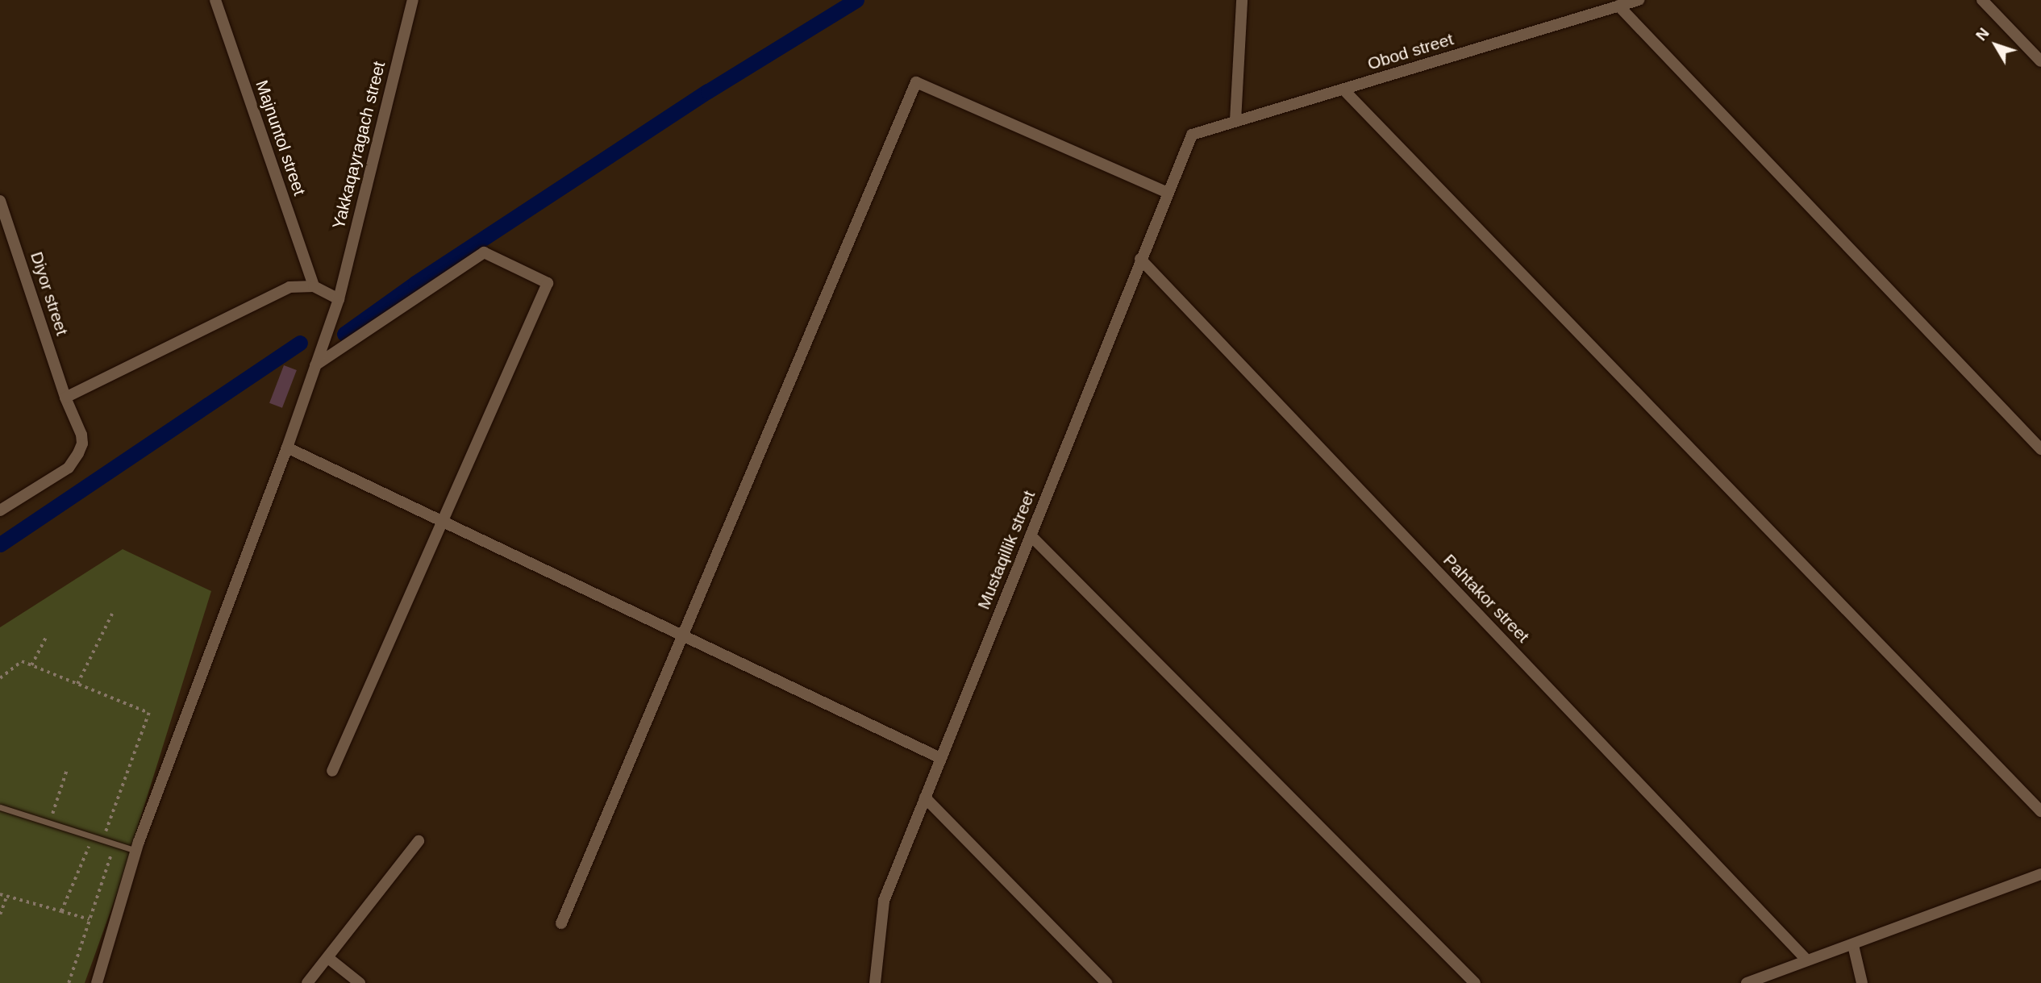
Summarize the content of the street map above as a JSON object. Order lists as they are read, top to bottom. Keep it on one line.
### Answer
{"streets":{"street":["Obod street","Majnuntol street","Yakkaqayragach street","Diyor street","Mustaqillik street","Pahtakor street"]},"crossings":[["Obod street","Mustaqillik street"],["Mustaqillik street","Pahtakor street"]],"north":"top left"}
